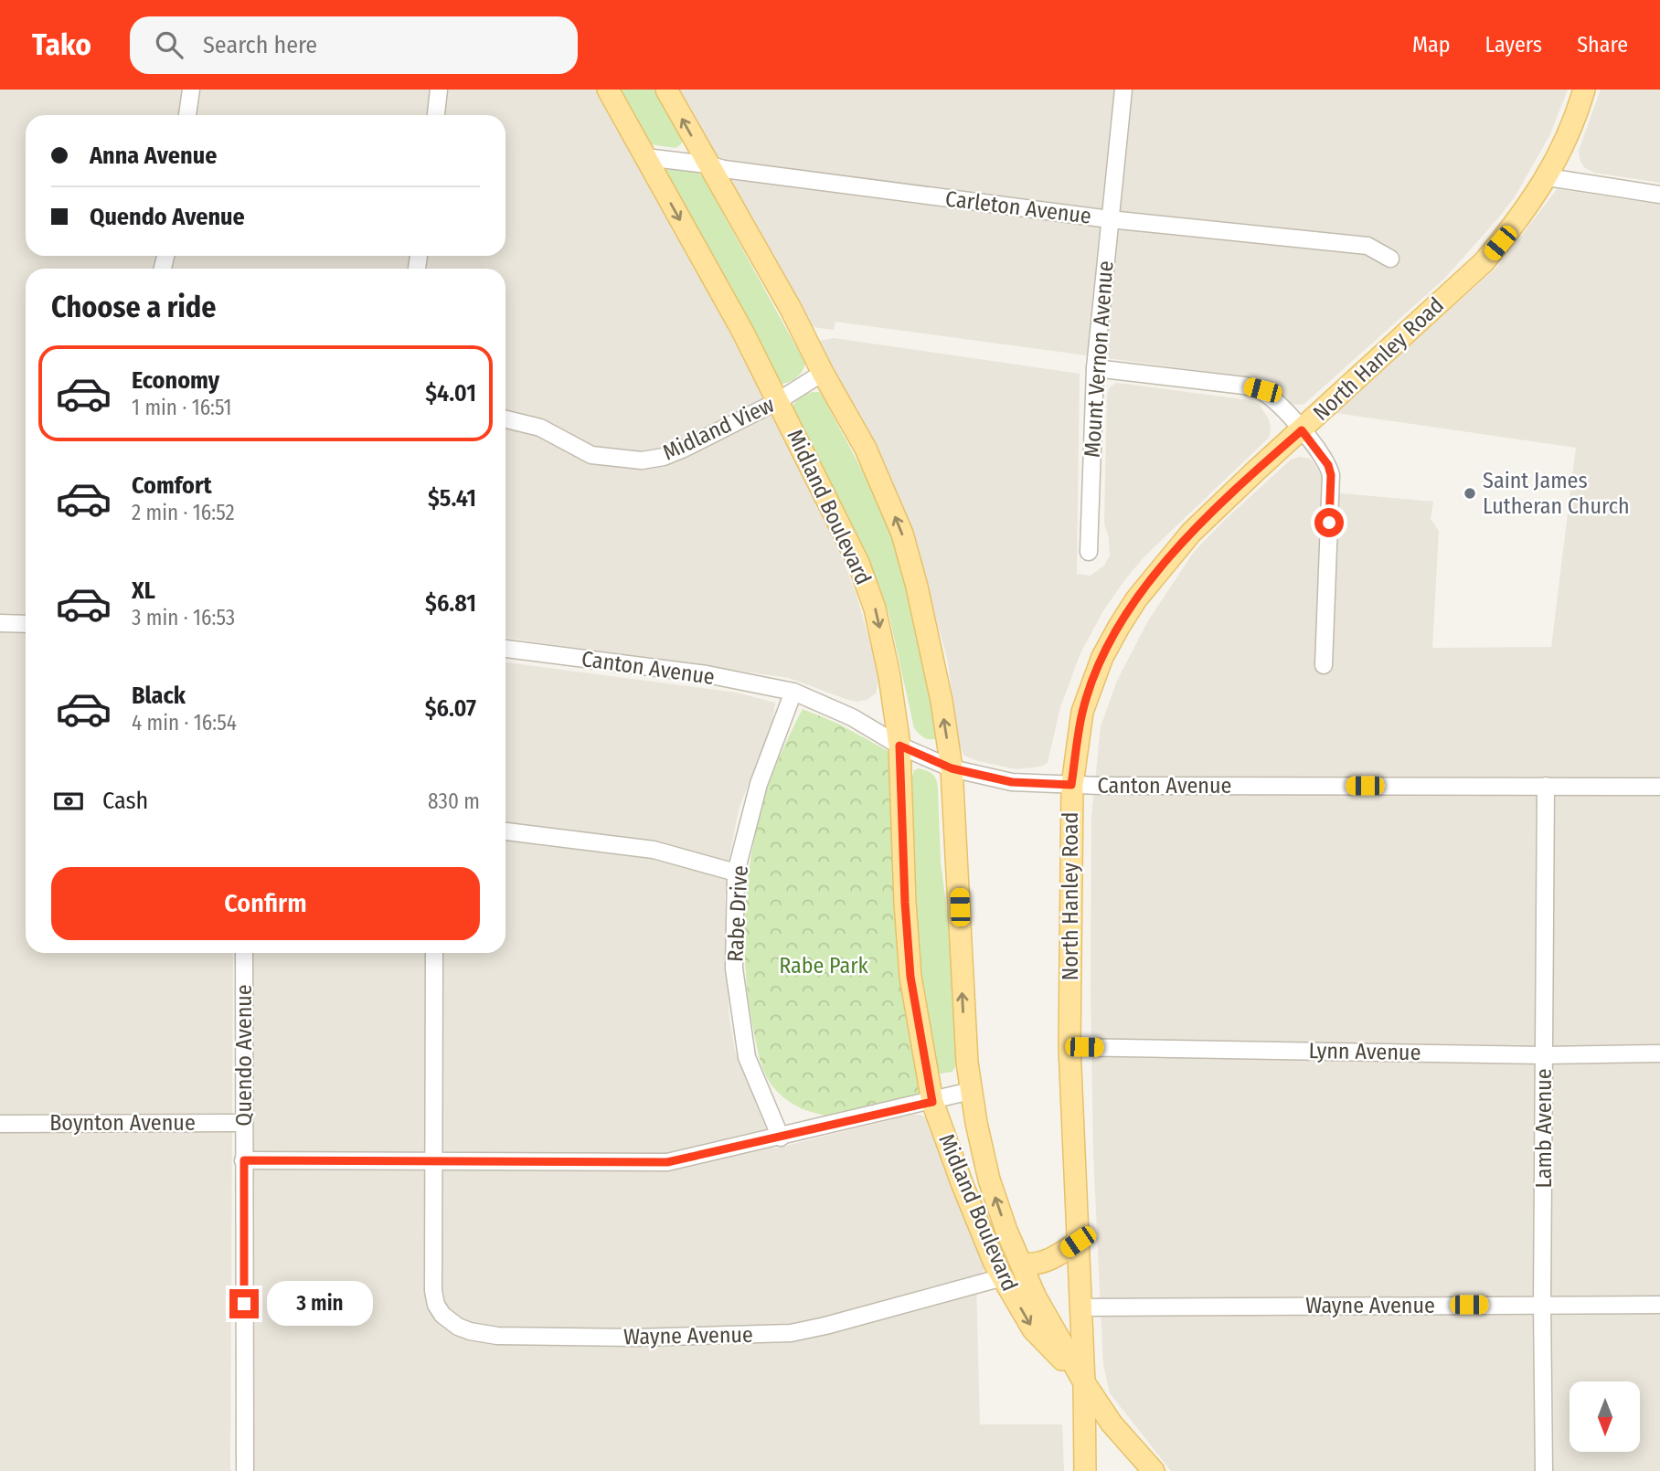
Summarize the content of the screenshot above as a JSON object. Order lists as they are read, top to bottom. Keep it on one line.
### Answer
{"streets":{"main road":["North Hanley Road","Midland Boulevard"],"street":["Carleton Avenue","Mount Vernon Avenue","Midland View","Canton Avenue","Rabe Drive","Lynn Avenue","Quendo Avenue","Boynton Avenue","Lamb Avenue","Wayne Avenue"]},"crossings":[["Carleton Avenue","Mount Vernon Avenue"],["Carleton Avenue","Midland Boulevard"],["North Hanley Road","Midland Boulevard"],["North Hanley Road","Canton Avenue"],["North Hanley Road","Lynn Avenue"],["North Hanley Road","Wayne Avenue"],["Midland View","Midland Boulevard"],["Midland Boulevard","Canton Avenue"],["Midland Boulevard","Wayne Avenue"],["Canton Avenue","Rabe Drive"],["Canton Avenue","Lamb Avenue"],["Lynn Avenue","Lamb Avenue"],["Quendo Avenue","Boynton Avenue"],["Lamb Avenue","Wayne Avenue"]],"parks":["Rabe Park"],"places":["Saint James Lutheran Church"],"north":"bottom","page":{"header":"Tako","search":"Search here","nav":["Map","Layers","Share"],"banner":["Anna Avenue","Quendo Avenue"],"heading":"Choose a ride","list":[{"name":"Economy","note":"1 min · 16:51","value":"$4.01"},{"name":"Comfort","note":"2 min · 16:52","value":"$5.41"},{"name":"XL","note":"3 min · 16:53","value":"$6.81"},{"name":"Black","note":"4 min · 16:54","value":"$6.07"}],"pay":["Cash","830 m"],"buttons":"Confirm","bubble":"3 min"}}
